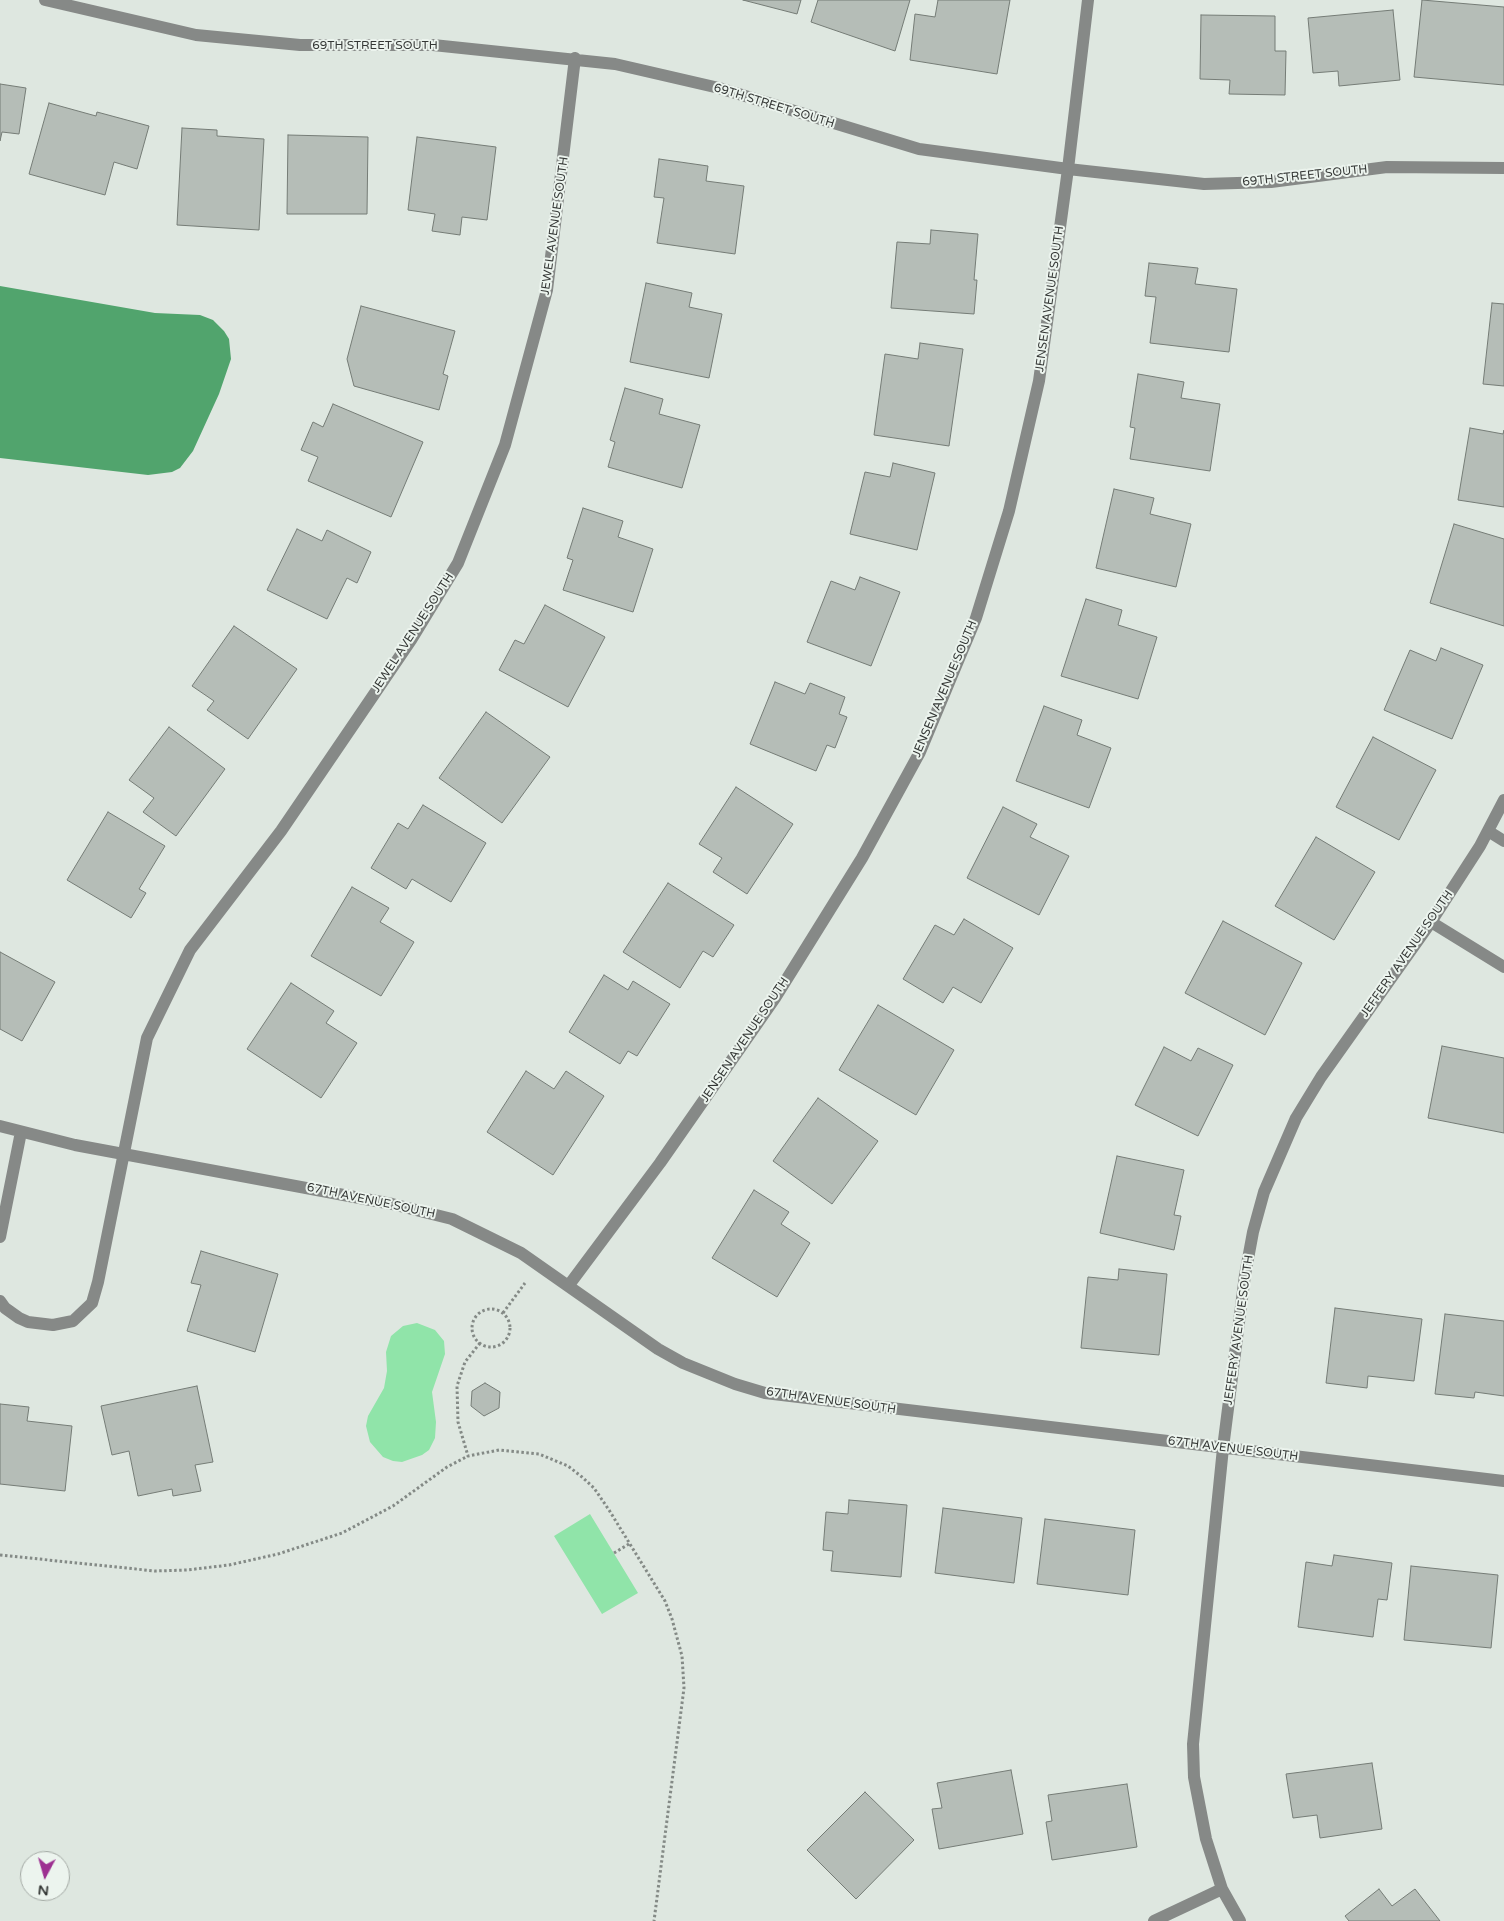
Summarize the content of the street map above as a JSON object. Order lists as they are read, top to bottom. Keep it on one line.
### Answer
{"streets":{"street":["69TH STREET SOUTH","JEWEL AVENUE SOUTH","JENSEN AVENUE SOUTH","JEFFERY AVENUE SOUTH","67TH AVENUE SOUTH"]},"crossings":[["69TH STREET SOUTH","JEWEL AVENUE SOUTH"],["69TH STREET SOUTH","JENSEN AVENUE SOUTH"],["JEWEL AVENUE SOUTH","67TH AVENUE SOUTH"],["JENSEN AVENUE SOUTH","67TH AVENUE SOUTH"],["JEFFERY AVENUE SOUTH","67TH AVENUE SOUTH"]],"north":"bottom"}
